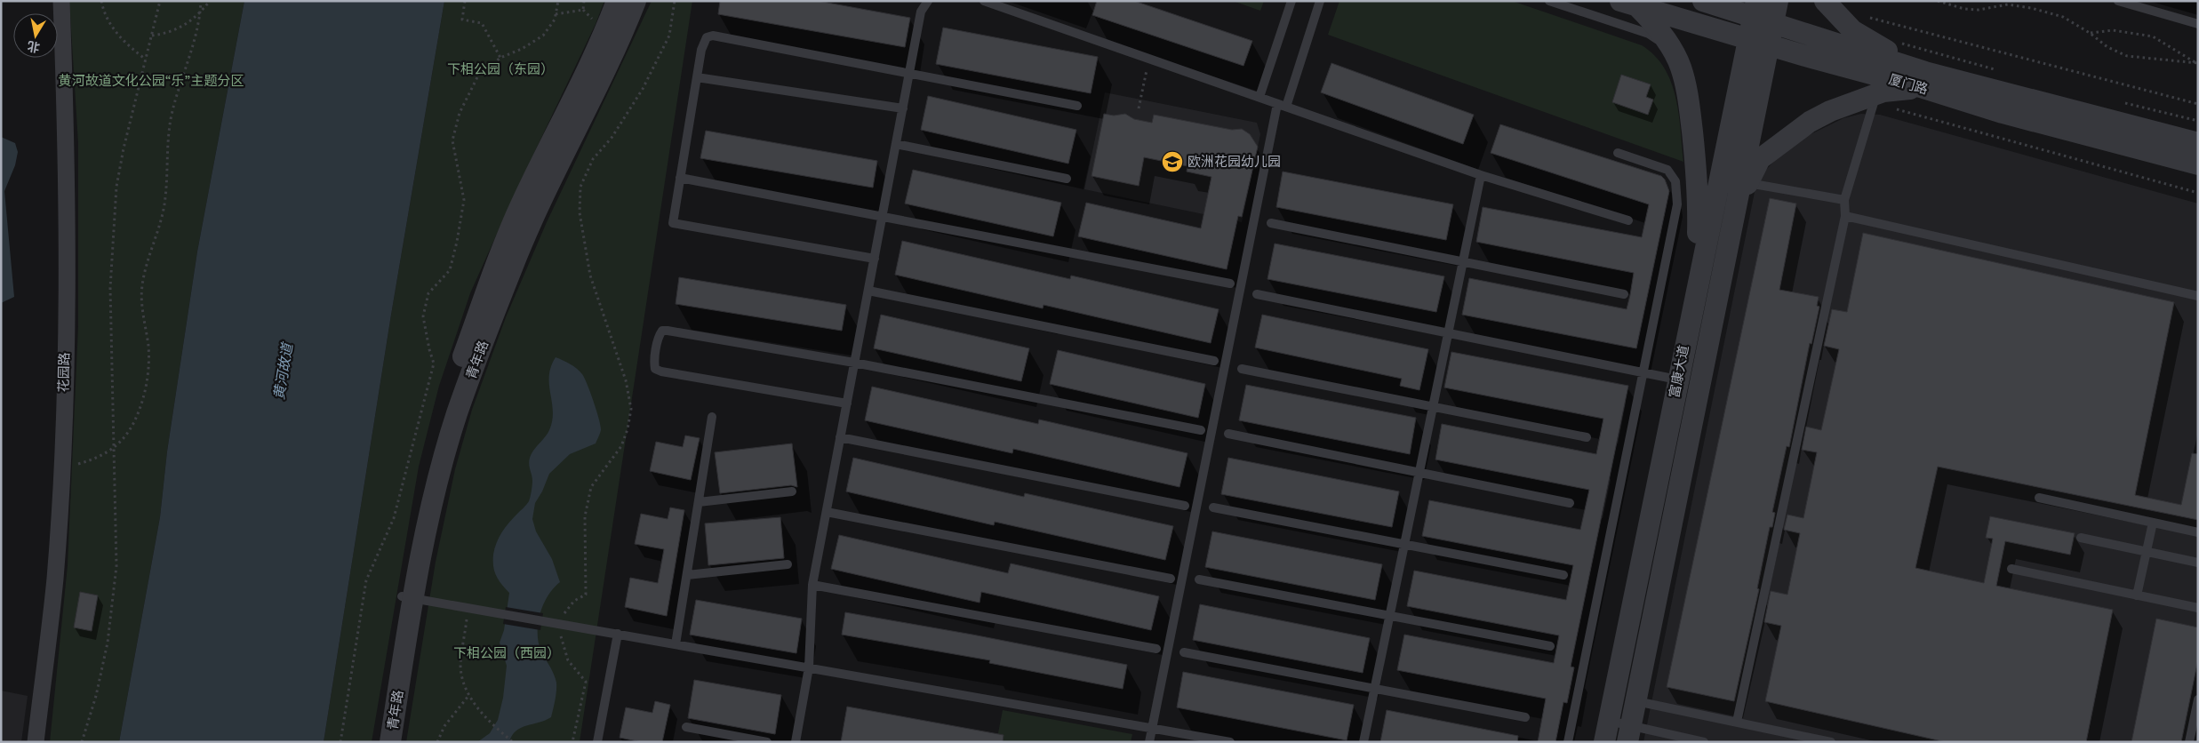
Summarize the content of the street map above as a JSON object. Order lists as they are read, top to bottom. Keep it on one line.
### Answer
{"streets":{"street":["厦门路","青年路","富康大道","花园路"]},"crossings":[["厦门路","富康大道"]],"water":["黄河故道"],"parks":["下相公园（东园）","黄河故道文化公园“乐”主题分区","下相公园（西园）"],"places":{"school or university":["欧洲花园幼儿园"]},"north":"bottom"}
